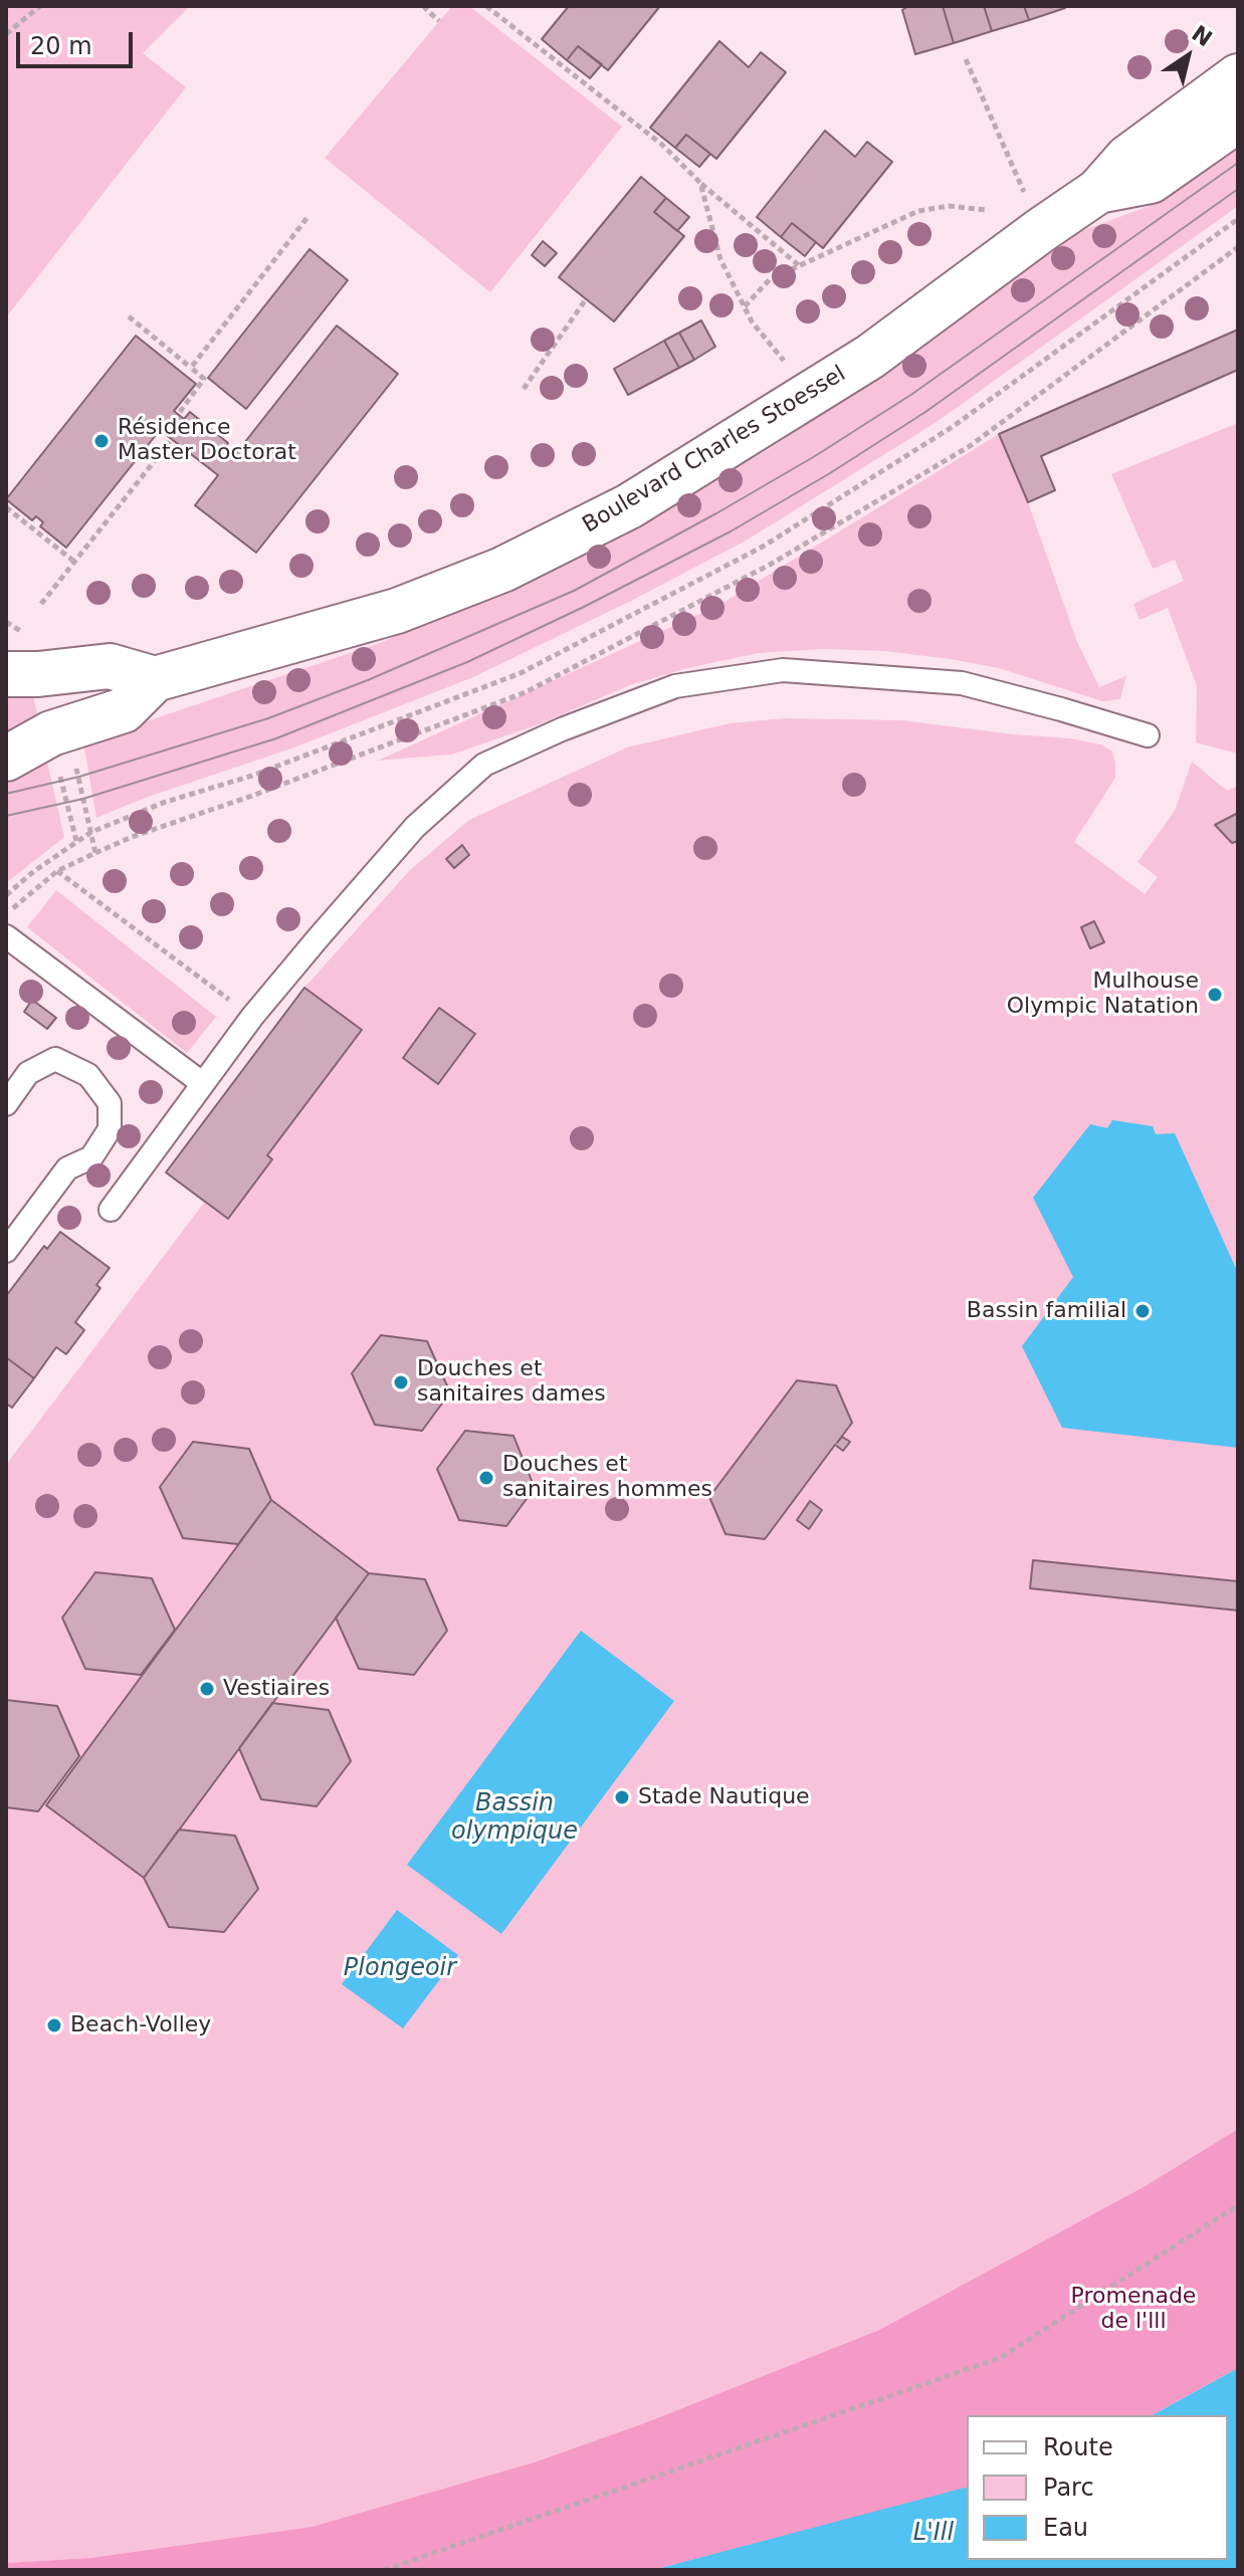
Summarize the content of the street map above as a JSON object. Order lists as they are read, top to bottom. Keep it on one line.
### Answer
{"streets":{"main road":["Boulevard Charles Stoessel"]},"water":["Bassin olympique","Plongeoir","L'Ill"],"parks":["Promenade de l'lll"],"places":["Résidence Master Doctorat","Mulhouse Olympic Natation","Bassin familial","Douches et sanitaires dames","Douches et sanitaires hommes","Vestiaires","Stade Nautique","Beach-Volley"],"legend":["Route","Parc","Eau"],"scale_bar":"20 m","north":"top right"}
